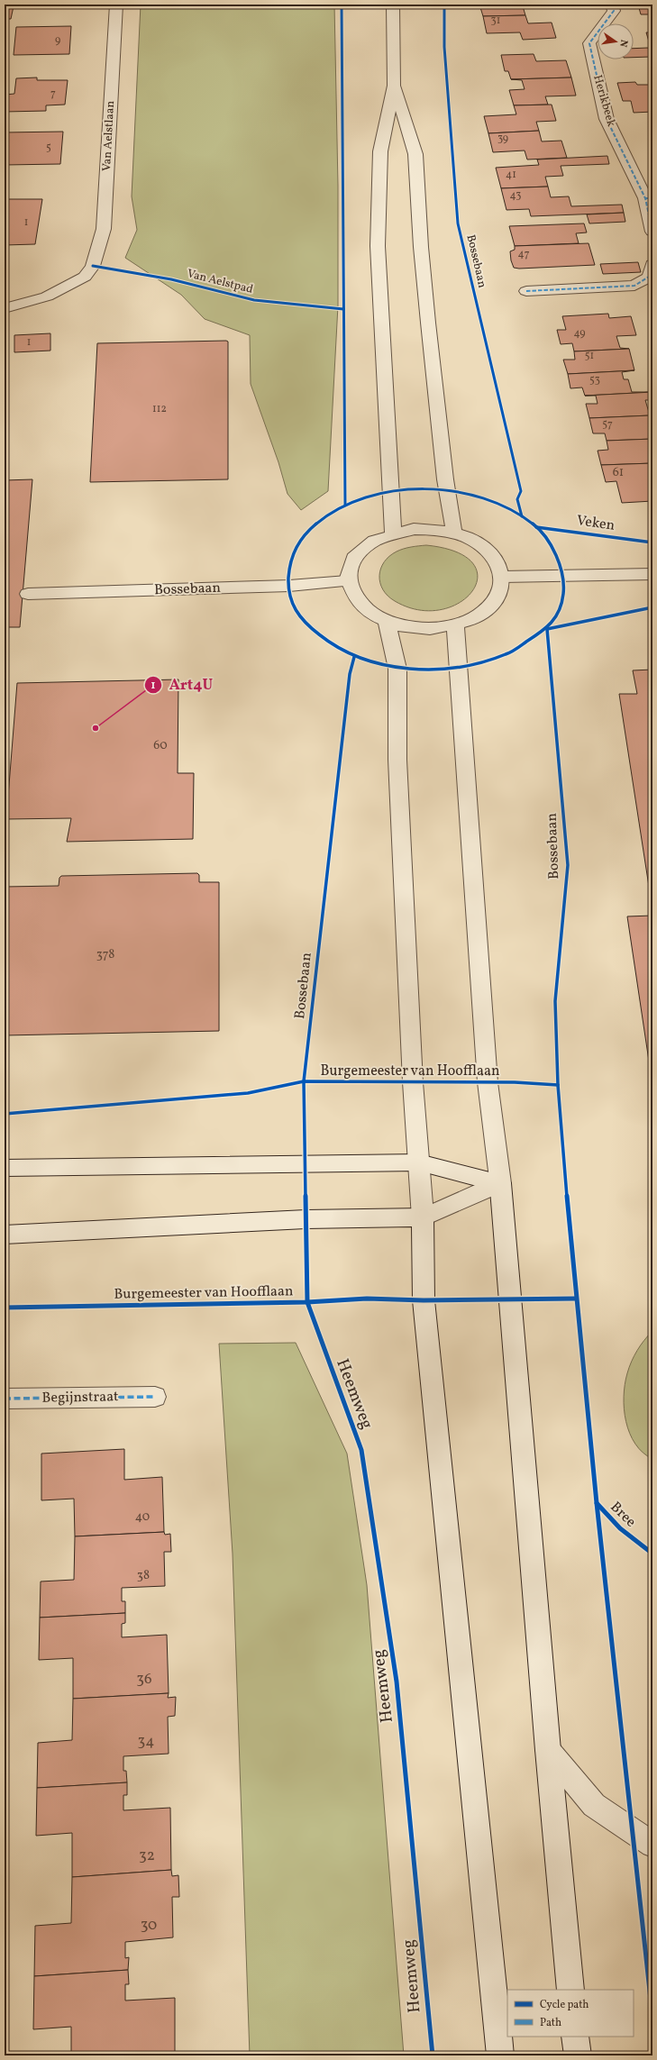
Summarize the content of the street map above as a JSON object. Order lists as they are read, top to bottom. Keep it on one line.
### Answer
{"streets":{"street":["Herikbeek","Van Aelstlaan","Bossebaan","Begijnstraat"],"cycle path":["Van Aelstpad","Veken","Burgemeester van Hoofflaan","Heemweg","Bree"]},"places":["Art4U"],"house_numbers":["31","9","7","39","5","41","43","1","47","49","1","51","53","112","57","61","60","378","40","38","36","34","32","30"],"legend":["Cycle path","Path"],"north":"right"}
